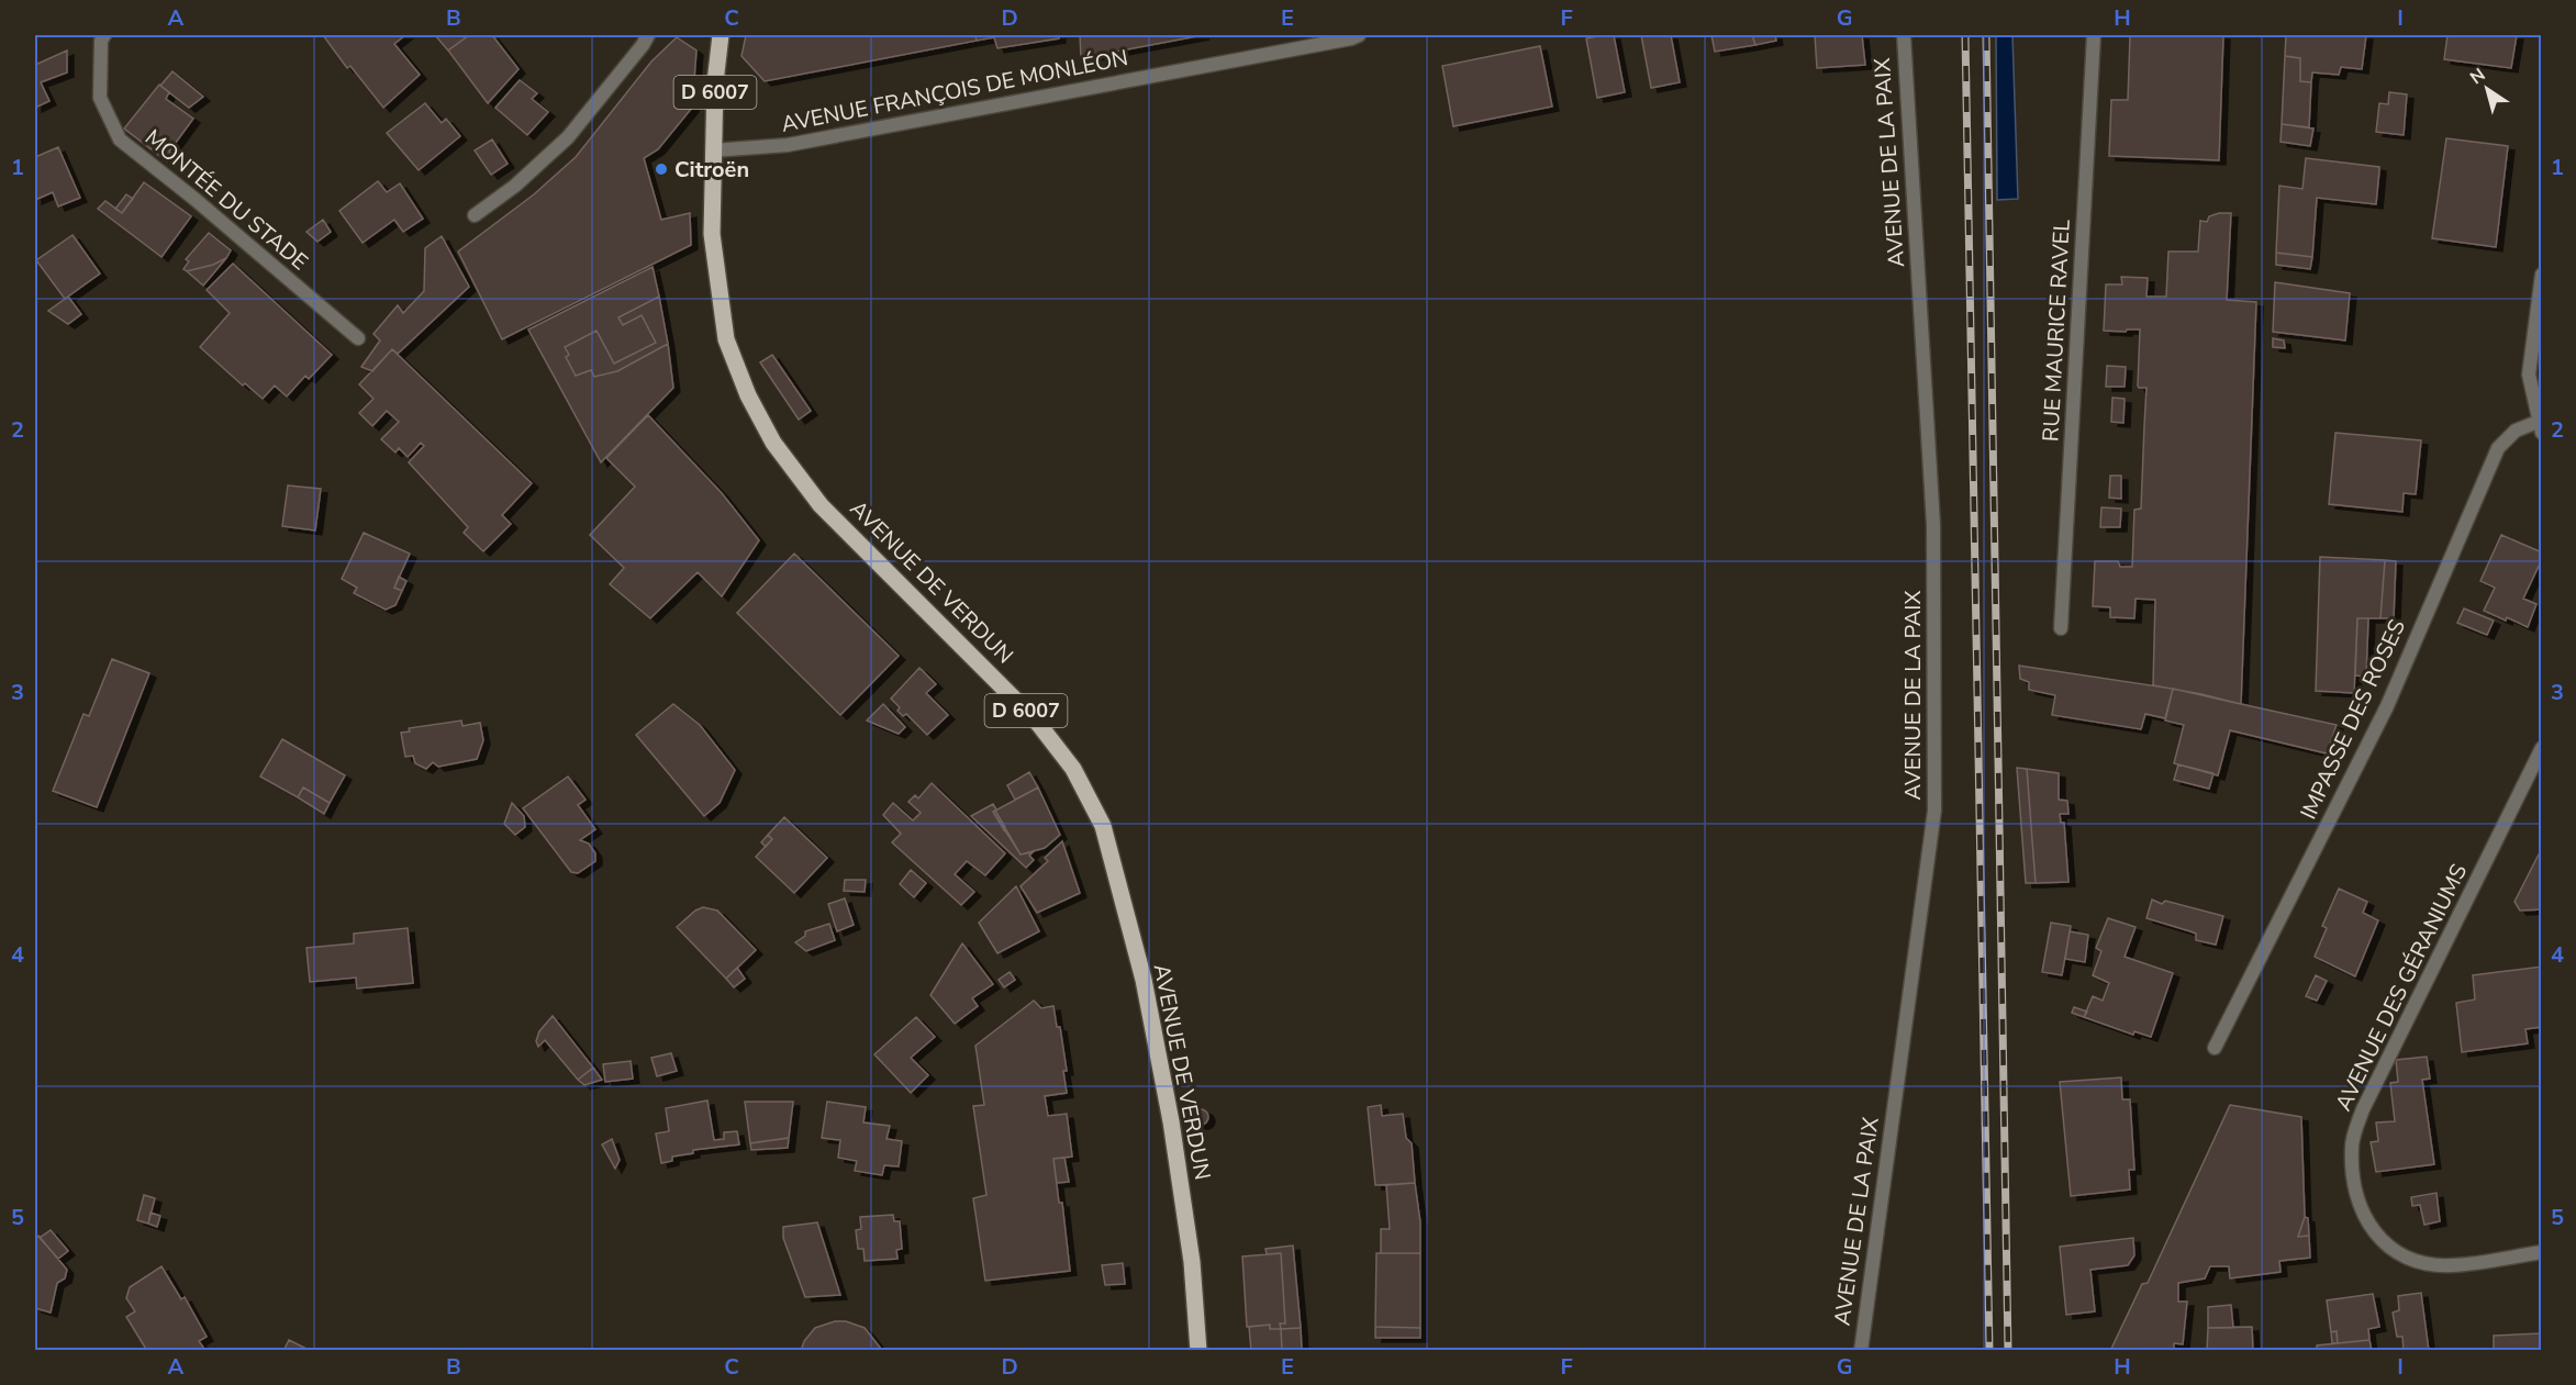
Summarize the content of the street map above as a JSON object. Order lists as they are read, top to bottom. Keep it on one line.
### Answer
{"streets":{"main road":["D 6007","AVENUE DE VERDUN"],"street":["AVENUE FRANÇOIS DE MONLÉON","AVENUE DE LA PAIX","MONTÉE DU STADE","RUE MAURICE RAVEL","IMPASSE DES ROSES","AVENUE DES GÉRANIUMS"]},"crossings":[["AVENUE FRANÇOIS DE MONLÉON","D 6007"],["AVENUE FRANÇOIS DE MONLÉON","AVENUE DE VERDUN"],["D 6007","AVENUE DE VERDUN"]],"places":["Citroën"],"north":"top left","grid":{"columns":["A","B","C","D","E","F","G","H","I"],"rows":["1","2","3","4","5"]}}
